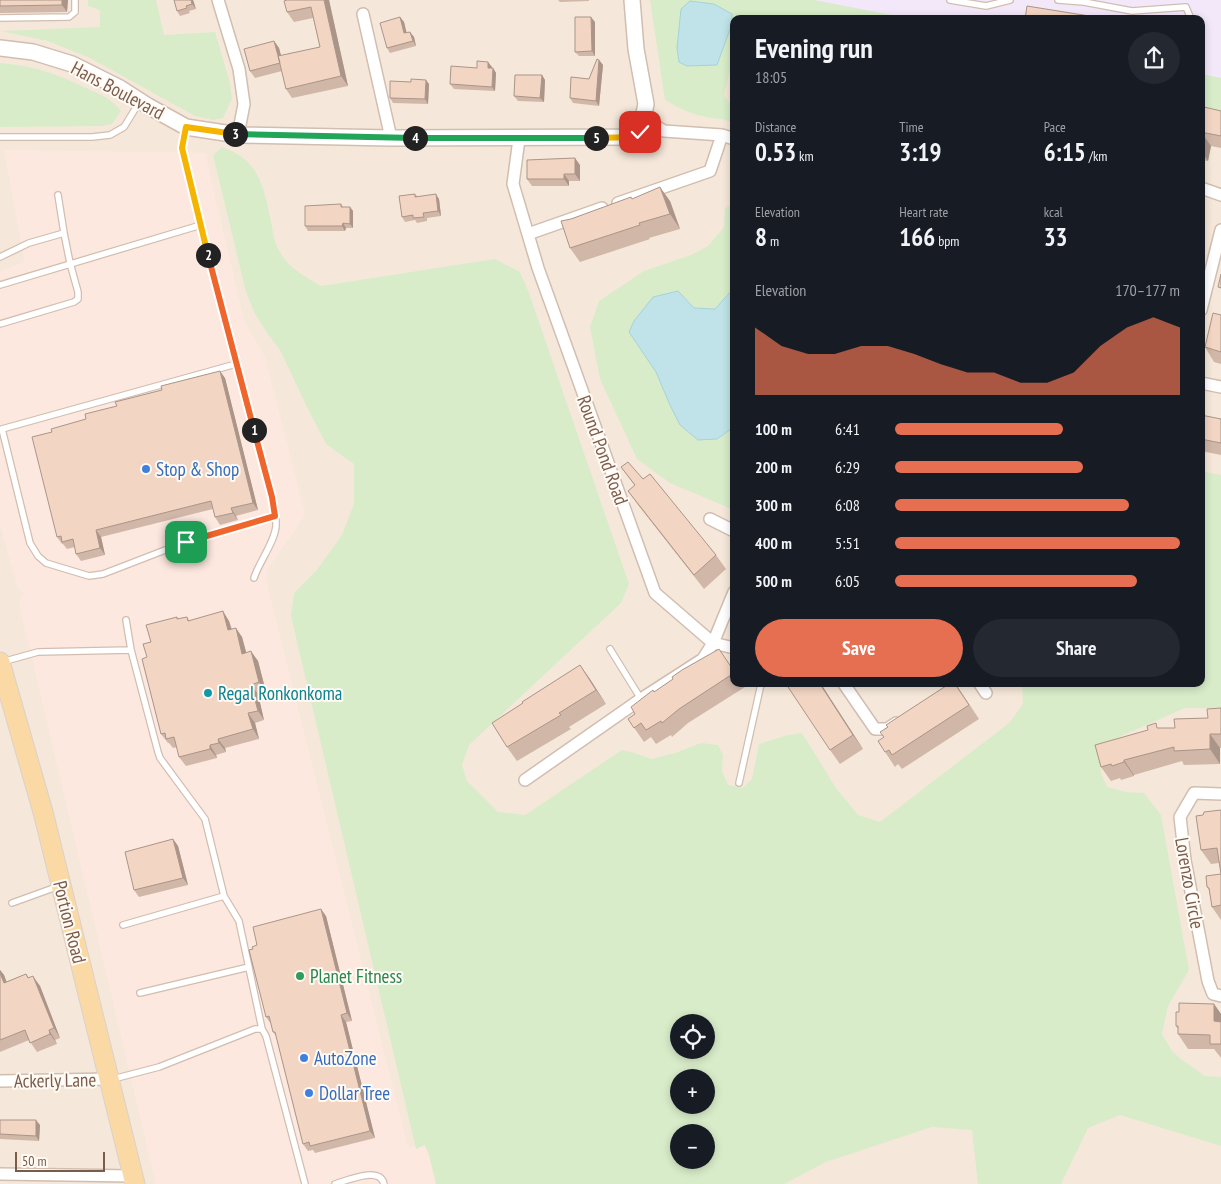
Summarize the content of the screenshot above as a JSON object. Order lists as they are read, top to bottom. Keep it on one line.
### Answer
{"streets":{"main road":["Portion Road"],"street":["Hans Boulevard","Round Pond Road","Lorenzo Circle","Ackerly Lane"]},"crossings":[["Hans Boulevard","Round Pond Road"],["Portion Road","Ackerly Lane"]],"places":["Stop & Shop","Regal Ronkonkoma","Planet Fitness","AutoZone","Dollar Tree"],"scale_bar":"50 m","page":{"heading":["Evening run","18:05"],"stats":[["Distance","0.53 km"],["Time","3:19"],["Pace","6:15 /km"],["Elevation","8 m"],["Heart rate","166 bpm"],["kcal","33"]],"pins":["3","4","5","2","1"],"chart":["Elevation","170–177 m"],"list":[{"name":"100 m","note":"6:41"},{"name":"200 m","note":"6:29"},{"name":"300 m","note":"6:08"},{"name":"400 m","note":"5:51"},{"name":"500 m","note":"6:05"}],"buttons":["Save","Share"],"map_buttons":["+","−"],"scale":"50 m"}}
